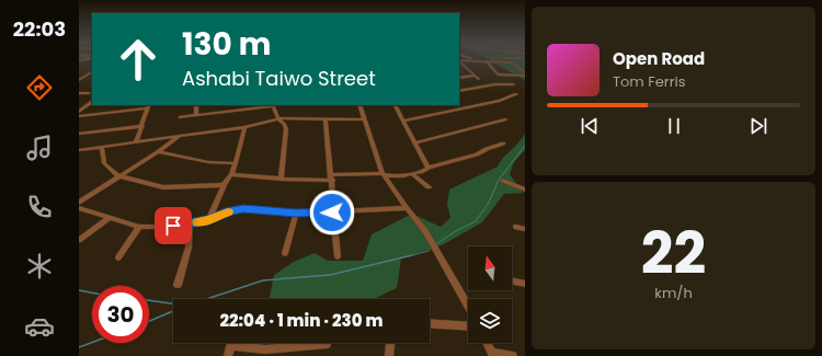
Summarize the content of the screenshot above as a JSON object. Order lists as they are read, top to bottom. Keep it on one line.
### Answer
{"north":"top","page":{"tabs":"22:03","turn":["130 m","Ashabi Taiwo Street"],"song":["Open Road","Tom Ferris"],"tile":["22","km/h"],"limit":"30","trip":"22:04 · 1 min · 230 m"}}
